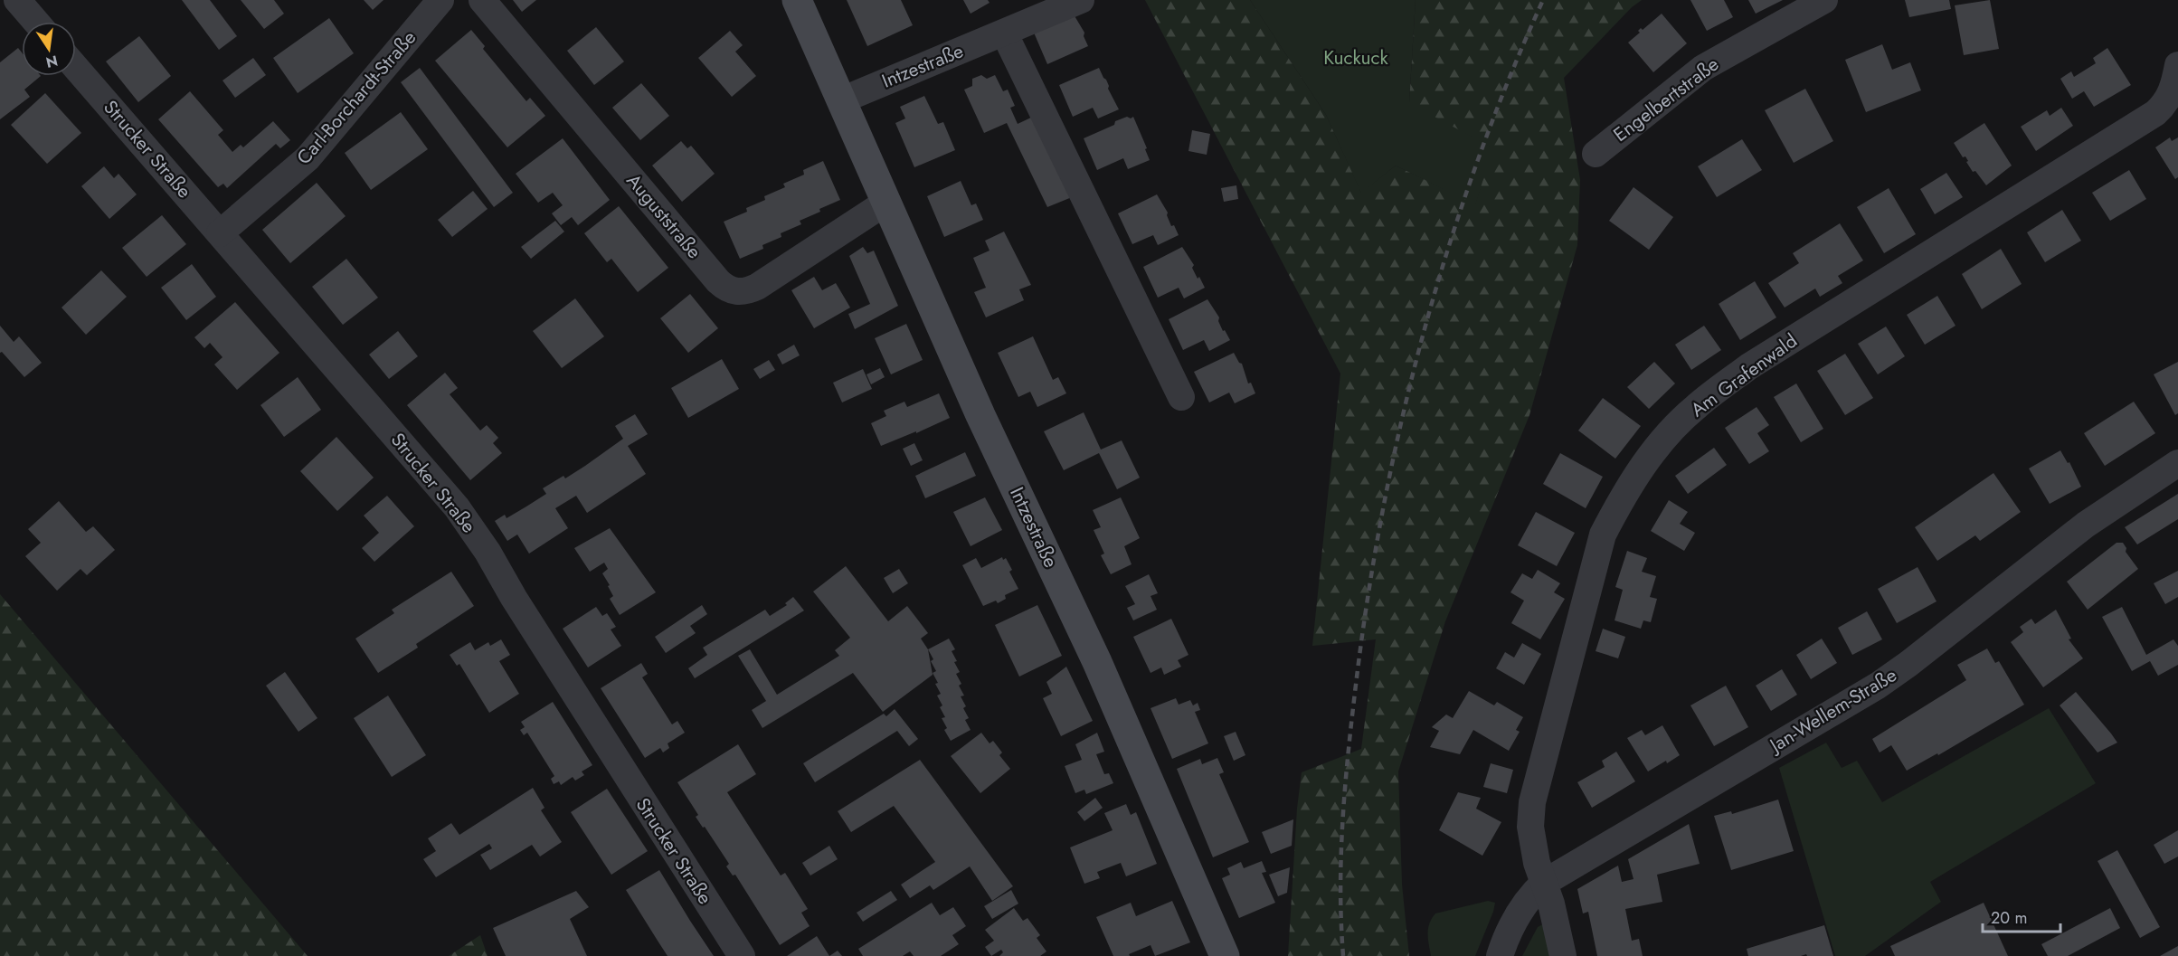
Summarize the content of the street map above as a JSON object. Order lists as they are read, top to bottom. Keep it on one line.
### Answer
{"streets":{"main road":["Intzestraße"],"street":["Carl-Borchardt-Straße","Engelbertstraße","Strucker Straße","Auguststraße","Am Grafenwald","Jan-Wellem-Straße"]},"crossings":[["Intzestraße","Auguststraße"],["Carl-Borchardt-Straße","Strucker Straße"],["Am Grafenwald","Jan-Wellem-Straße"]],"parks":["Kuckuck"],"scale_bar":"20 m","north":"bottom"}
